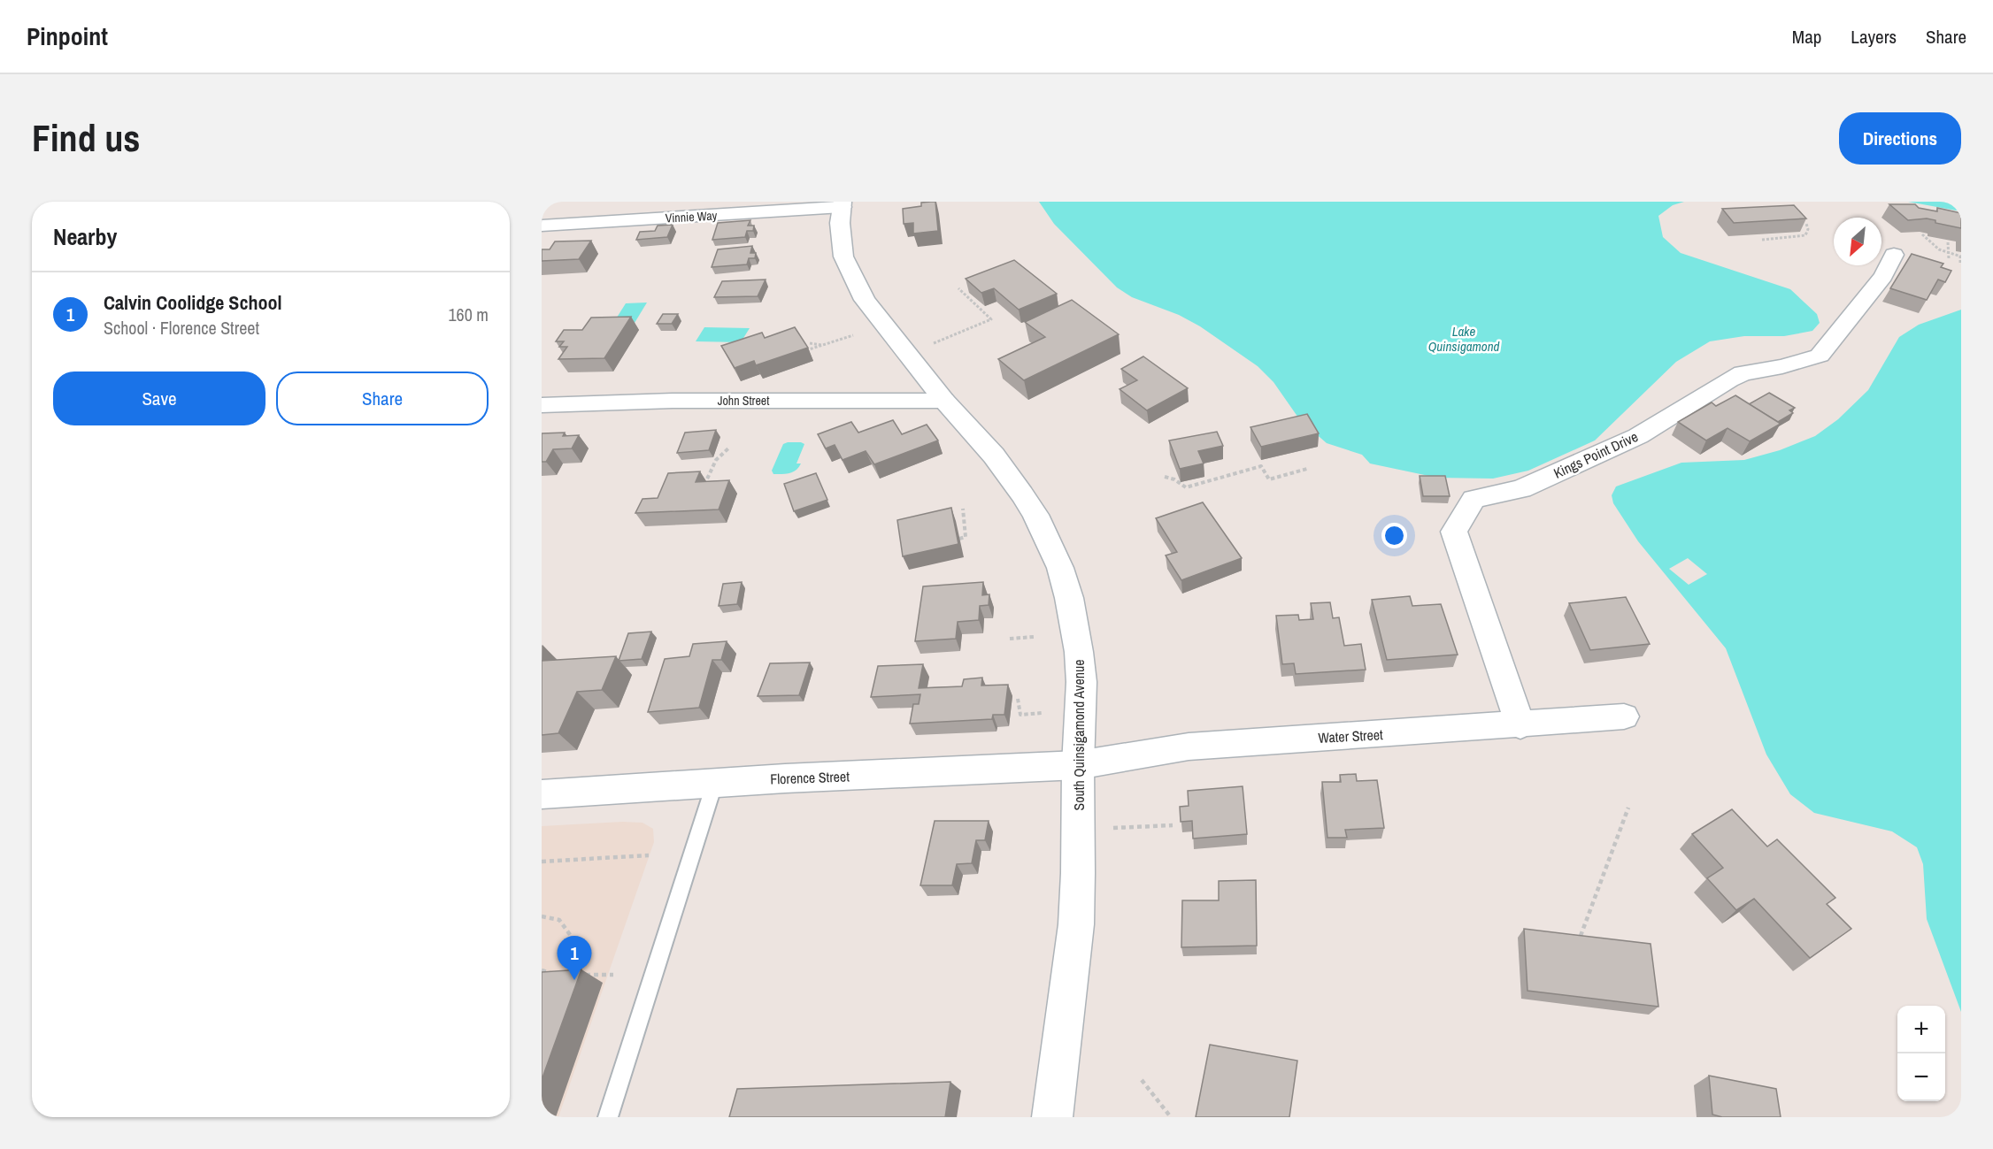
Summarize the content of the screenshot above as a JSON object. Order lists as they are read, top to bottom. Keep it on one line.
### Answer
{"streets":{"street":["Vinnie Way","John Street","Kings Point Drive","South Quinsigamond Avenue","Water Street","Florence Street"]},"crossings":[["Vinnie Way","South Quinsigamond Avenue"],["John Street","South Quinsigamond Avenue"],["Kings Point Drive","Water Street"],["South Quinsigamond Avenue","Water Street"],["South Quinsigamond Avenue","Florence Street"],["Water Street","Florence Street"]],"water":["Lake Quinsigamond"],"north":"bottom left","page":{"header":"Pinpoint","nav":["Map","Layers","Share"],"buttons":["Directions",["Save","Share"]],"title":"Find us","heading":"Nearby","list":[{"mark":"1","name":"Calvin Coolidge School","note":"School · Florence Street","value":"160 m"}],"pins":"1","map_buttons":["+","−"]}}
